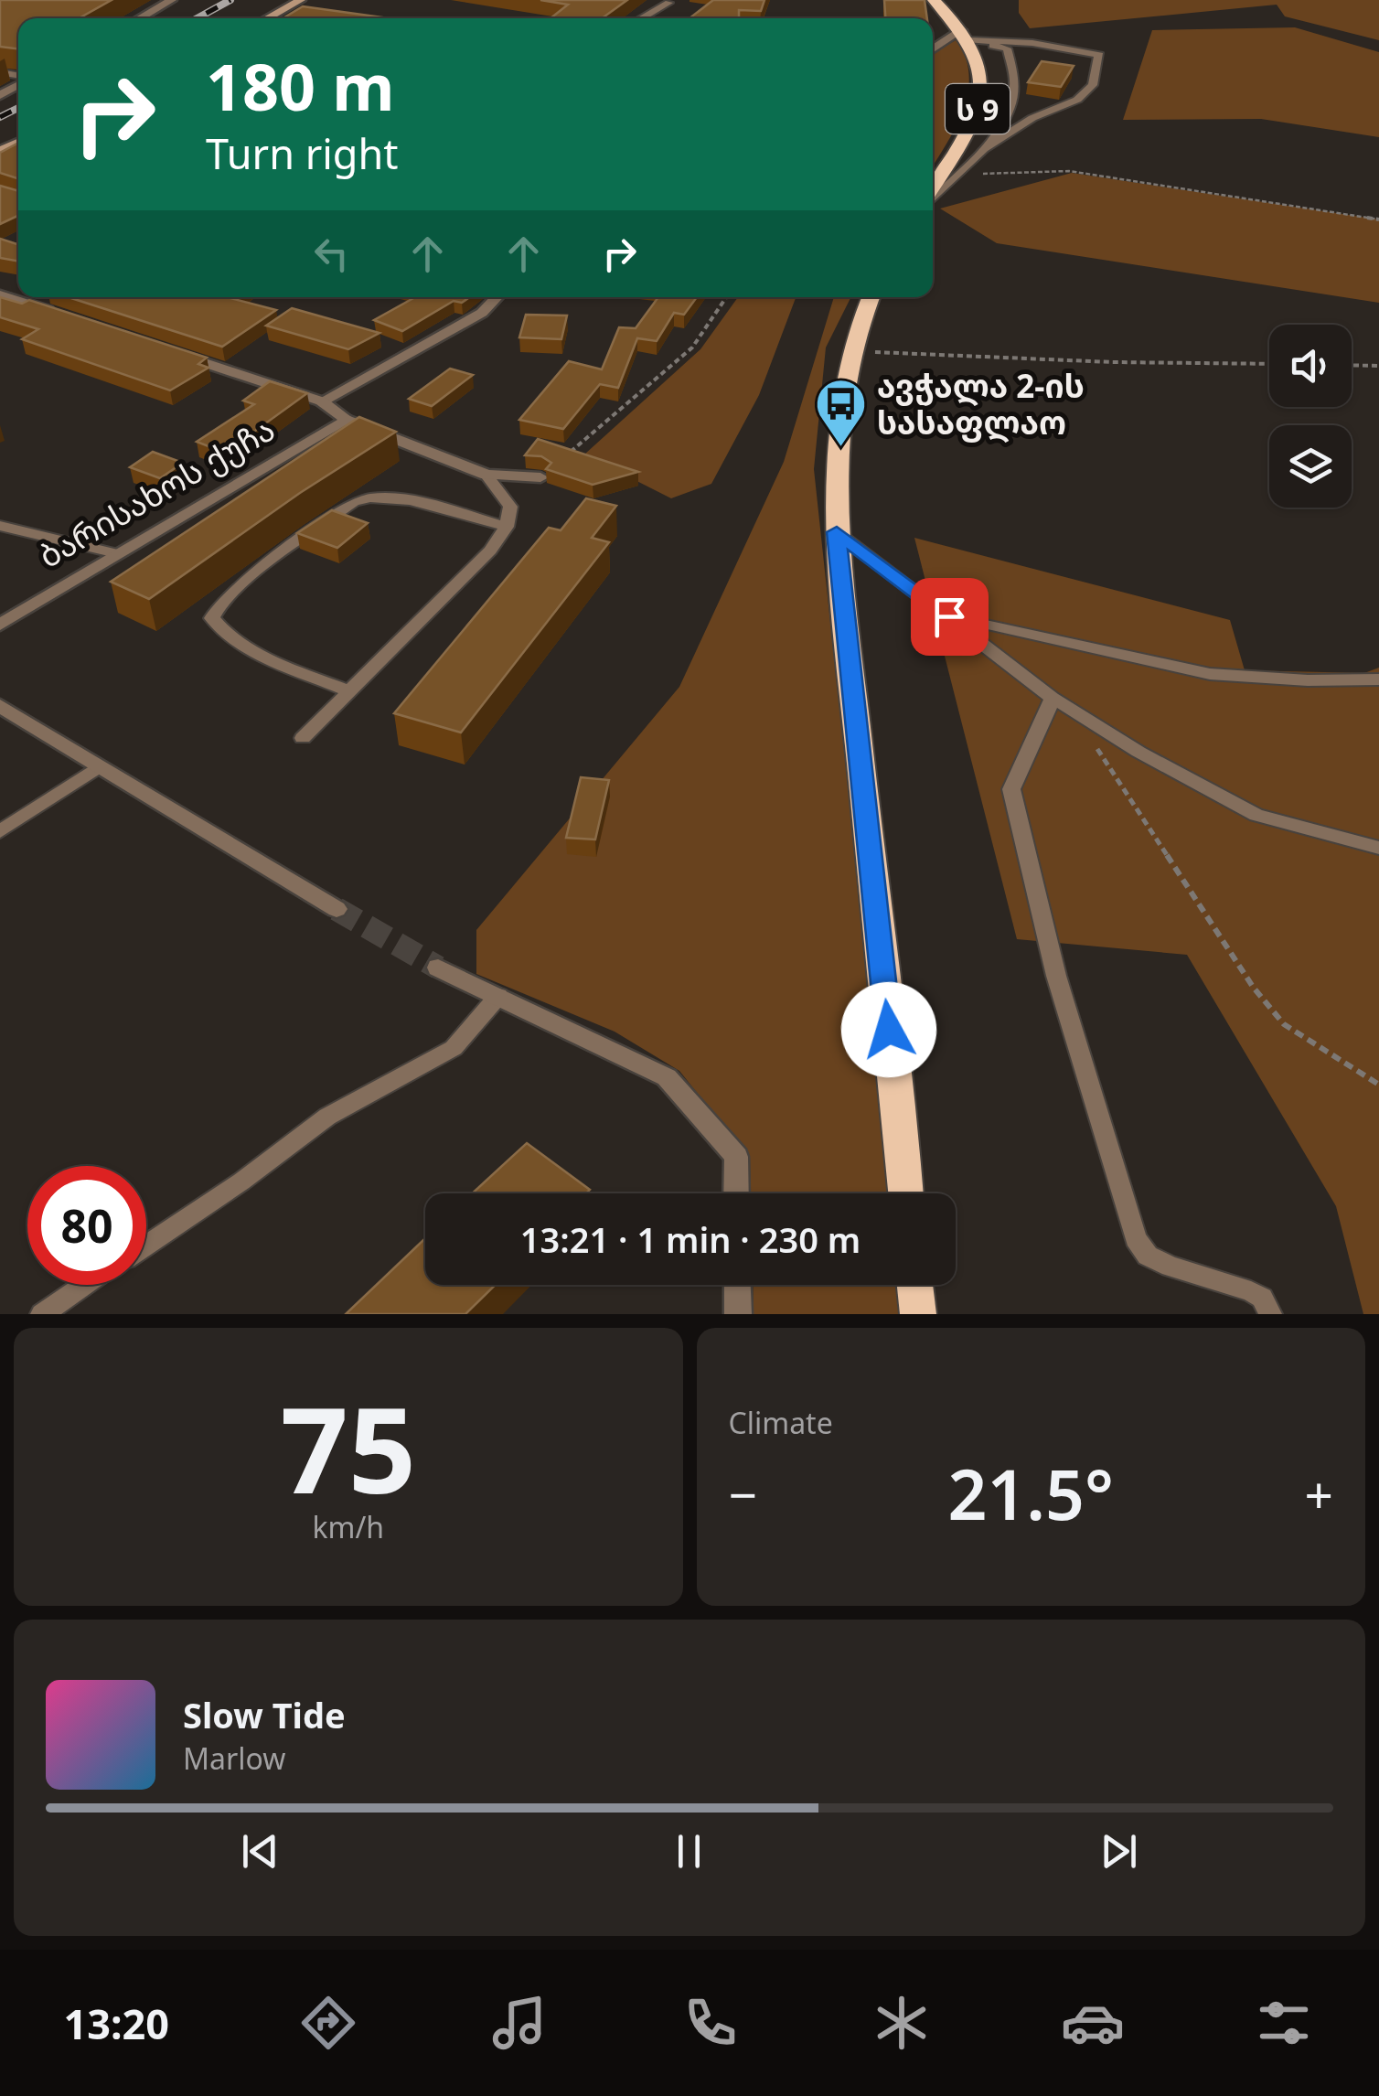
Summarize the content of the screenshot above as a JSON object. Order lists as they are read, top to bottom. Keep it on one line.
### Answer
{"streets":{"highway":["ს 9"],"street":["ბარისახოს ქუჩა"]},"places":{"bus stop":["ავჭალა 2-ის სასაფლაო"]},"page":{"turn":["180 m","Turn right"],"limit":"80","trip":"13:21 · 1 min · 230 m","tile":[["75","km/h"],"Climate"],"heat":["−","21.5°","+"],"song":["Slow Tide","Marlow"],"tabs":"13:20"}}
